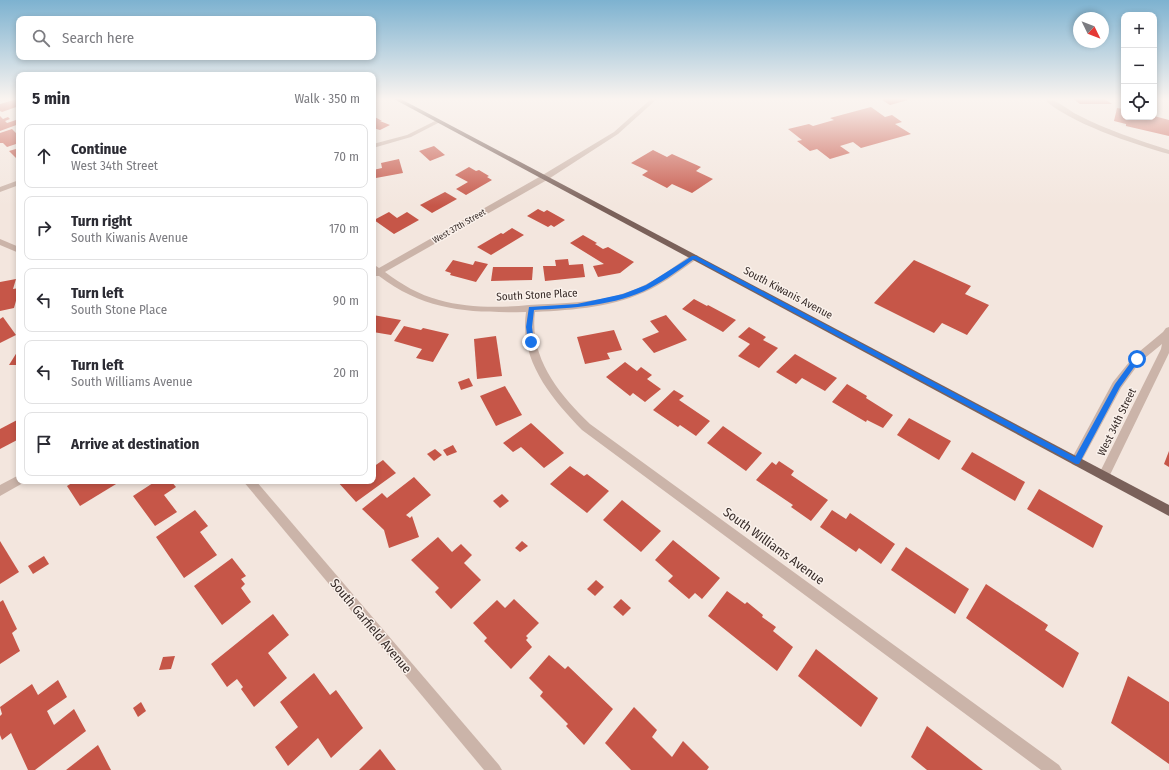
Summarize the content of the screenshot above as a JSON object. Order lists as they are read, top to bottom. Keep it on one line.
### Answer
{"streets":{"main road":["South Kiwanis Avenue"],"street":["West 37th Street","South Stone Place","West 34th Street","South Williams Avenue","South Garfield Avenue"]},"crossings":[["West 37th Street","South Kiwanis Avenue"],["South Kiwanis Avenue","South Stone Place"],["South Kiwanis Avenue","West 34th Street"],["South Stone Place","South Williams Avenue"]],"north":"bottom right","page":{"map_buttons":["+","−"],"search":"Search here","heading":["5 min","Walk · 350 m"],"list":[["Continue","West 34th Street","70 m"],["Turn right","South Kiwanis Avenue","170 m"],["Turn left","South Stone Place","90 m"],["Turn left","South Williams Avenue","20 m"],"Arrive at destination"]}}
